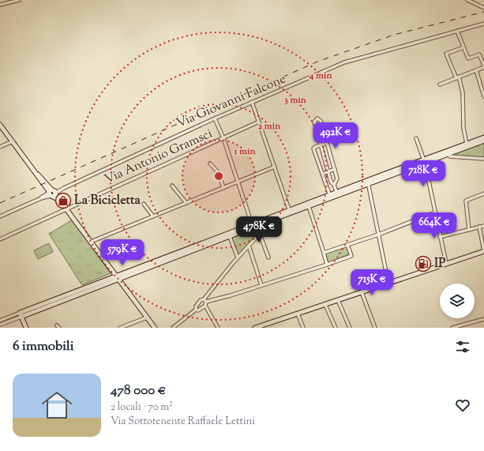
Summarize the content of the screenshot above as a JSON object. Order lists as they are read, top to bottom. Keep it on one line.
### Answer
{"streets":{"street":["Via Giovanni Falcone","Via Antonio Gramsci"]},"places":{"shop":["La Bicicletta"],"fuel station":["IP"]},"page":{"price":["492K €","718K €","664K €","478K €","579K €","715K €"],"heading":"6 immobili","list":[{"name":"478 000 €","note":"2 locali · 70 m² · Via Sottotenente Raffaele Lettini"}]},"rings":["4 min","3 min","2 min","1 min"]}
